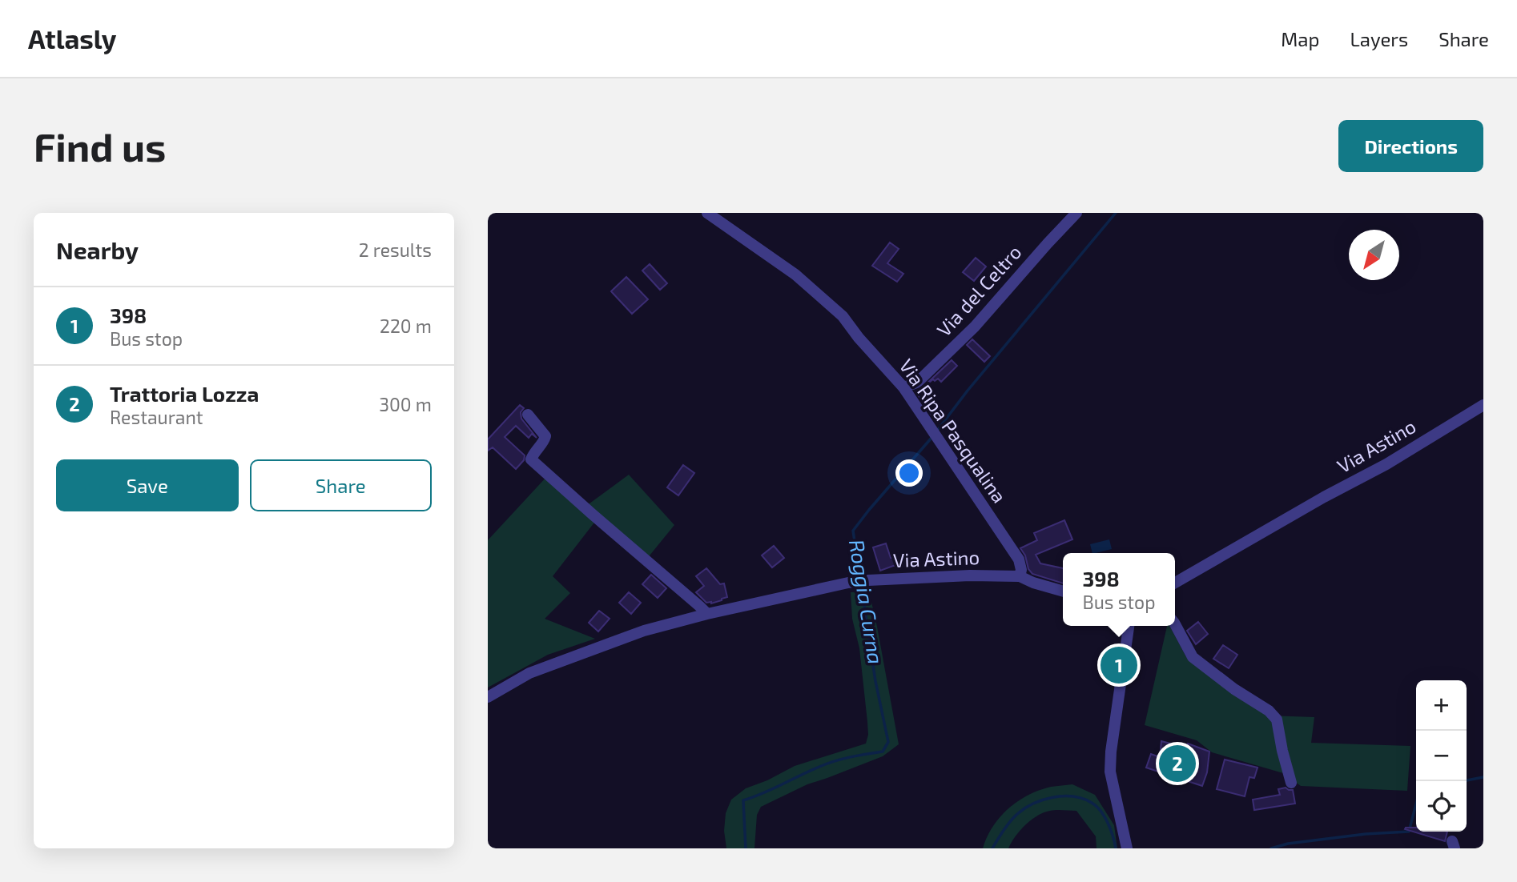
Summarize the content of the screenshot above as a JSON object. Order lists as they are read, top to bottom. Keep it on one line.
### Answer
{"streets":{"street":["Via del Celtro","Via Ripa Pasqualina","Via Astino"]},"crossings":[["Via del Celtro","Via Ripa Pasqualina"],["Via Ripa Pasqualina","Via Astino"]],"water":["Roggia Curna"],"north":"bottom left","page":{"header":"Atlasly","nav":["Map","Layers","Share"],"buttons":["Directions",["Save","Share"]],"title":"Find us","heading":["Nearby","2 results"],"list":[{"mark":"1","name":"398","note":"Bus stop","value":"220 m"},{"mark":"2","name":"Trattoria Lozza","note":"Restaurant","value":"300 m"}],"popup":["398","Bus stop"],"pins":["1","2"],"map_buttons":["+","−"]}}
